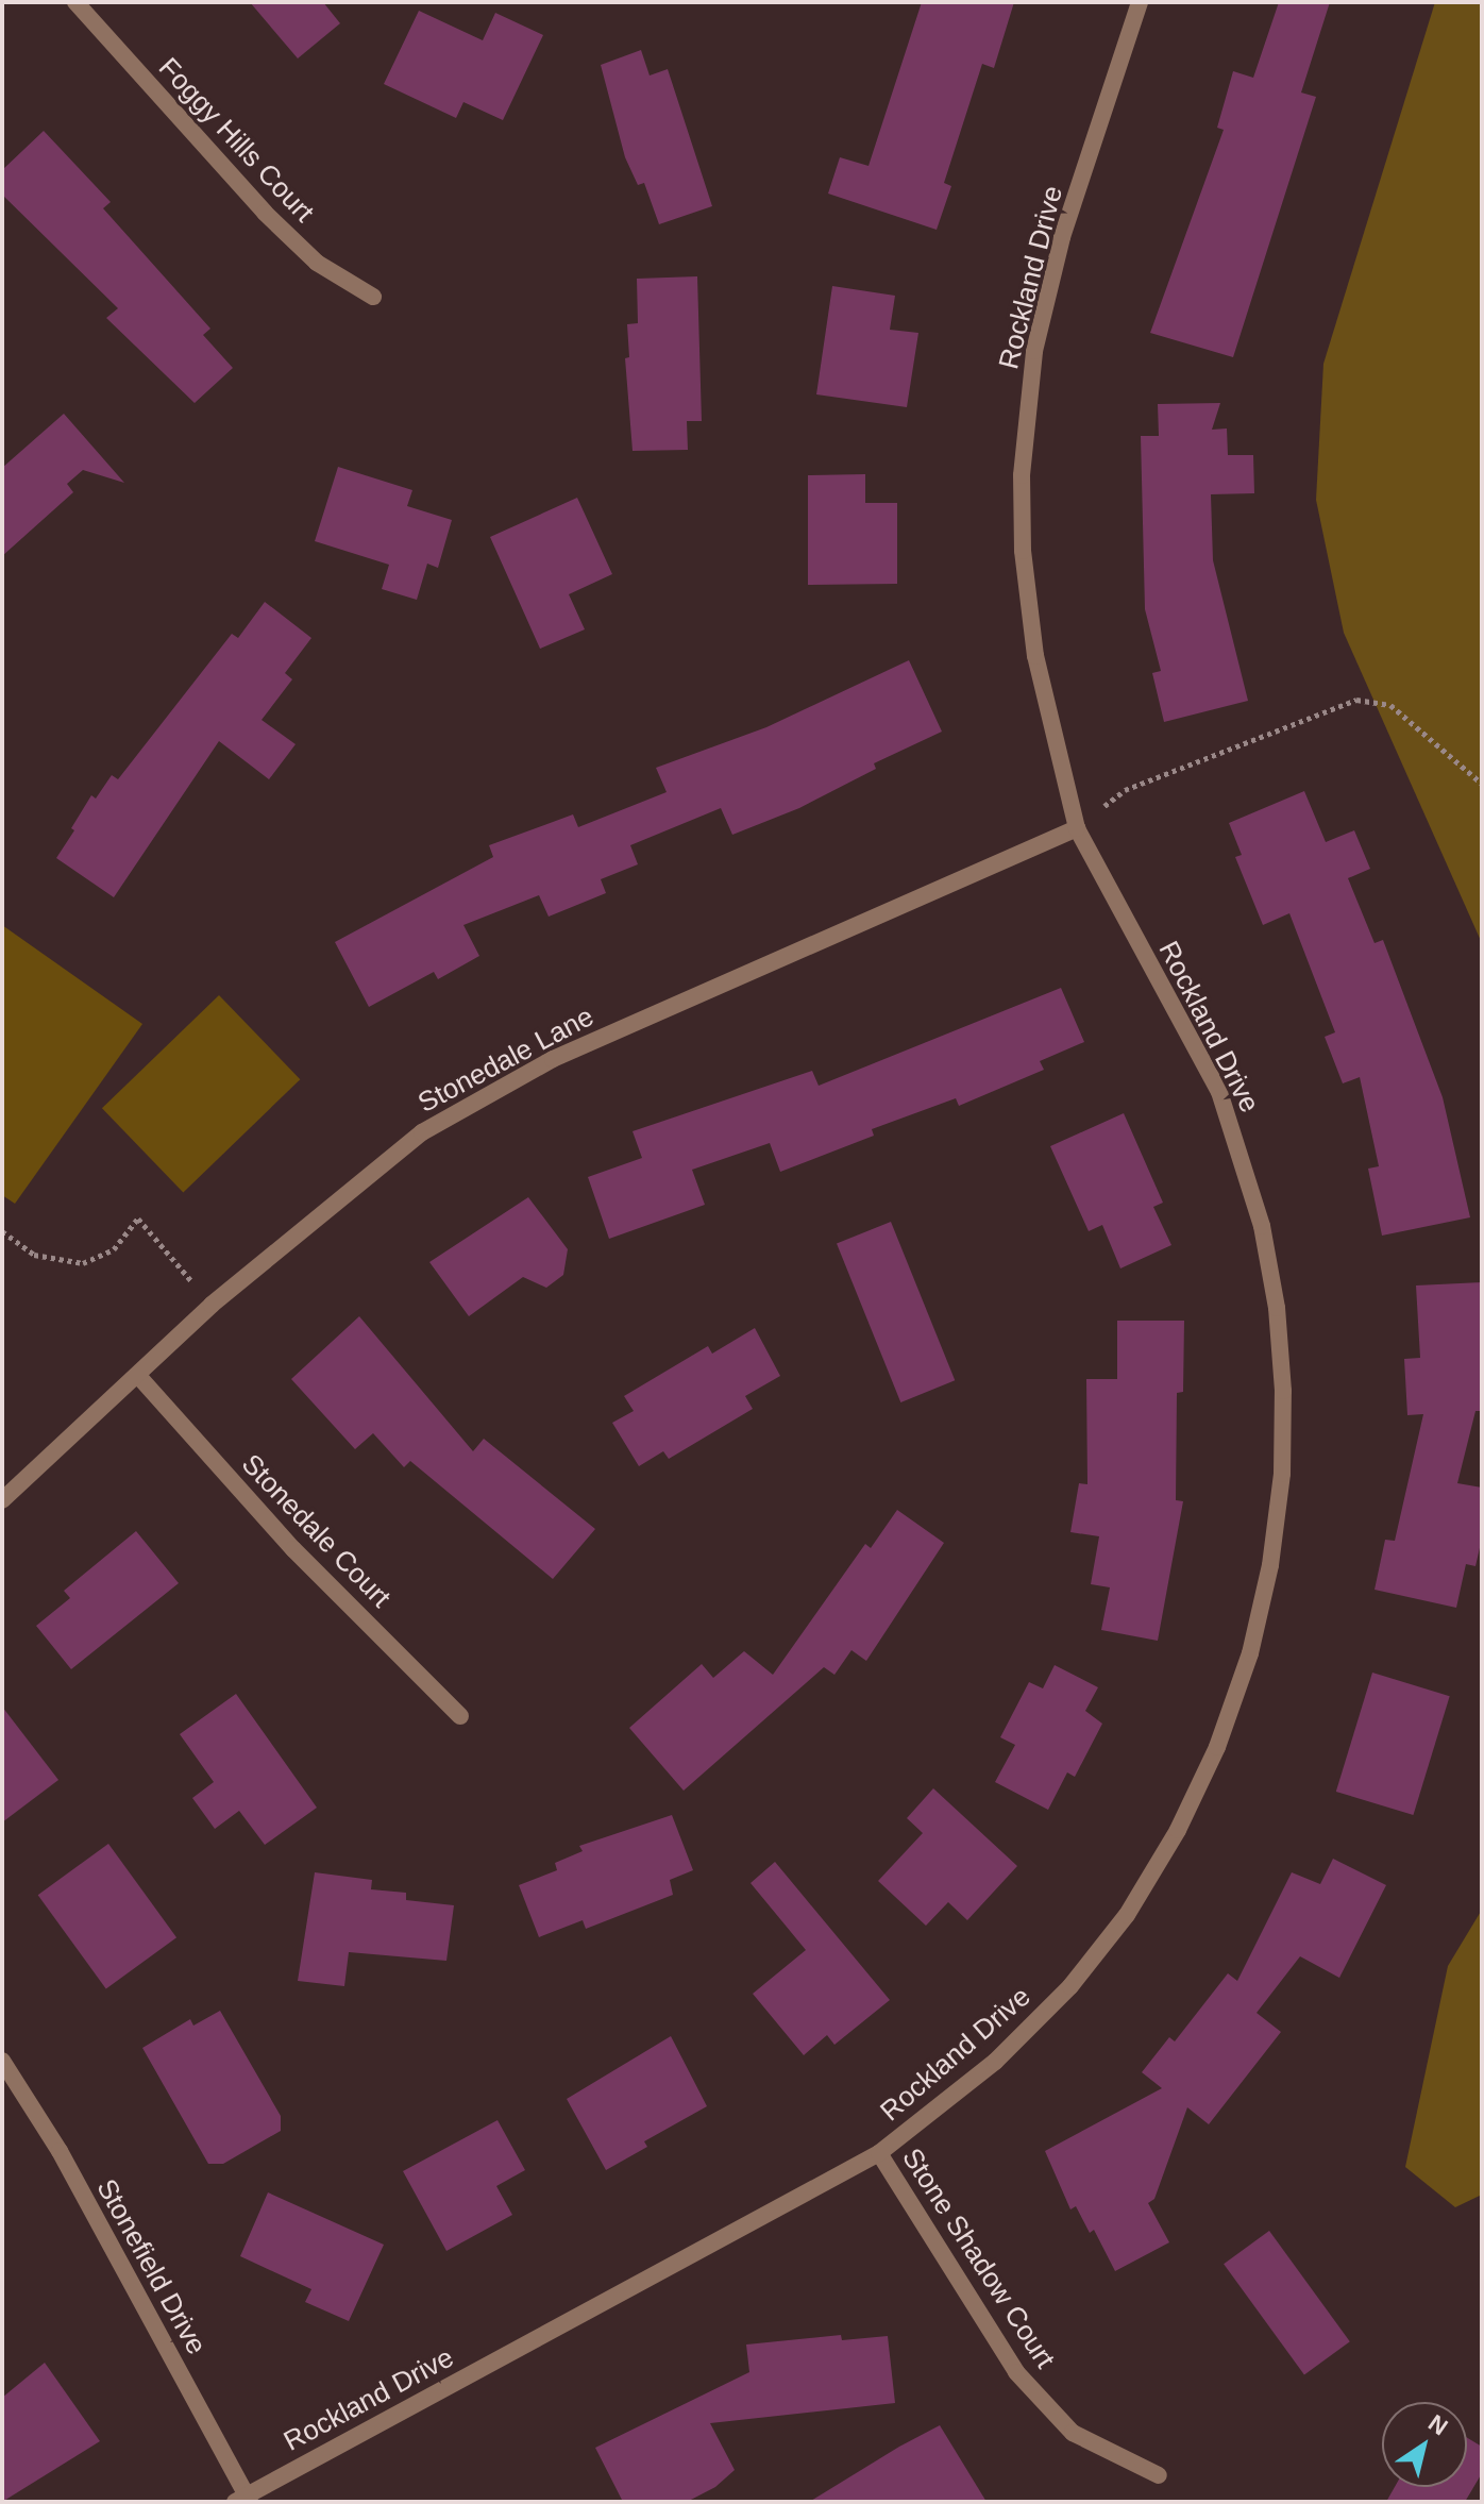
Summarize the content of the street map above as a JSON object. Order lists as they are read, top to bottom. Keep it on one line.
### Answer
{"streets":{"street":["Foggy Hills Court","Rockland Drive","Stonedale Lane","Stonedale Court","Stone Shadow Court","Stonefield Drive"]},"crossings":[["Rockland Drive","Stonedale Lane"],["Rockland Drive","Stone Shadow Court"],["Rockland Drive","Stonefield Drive"],["Stonedale Lane","Stonedale Court"]],"north":"top right"}
